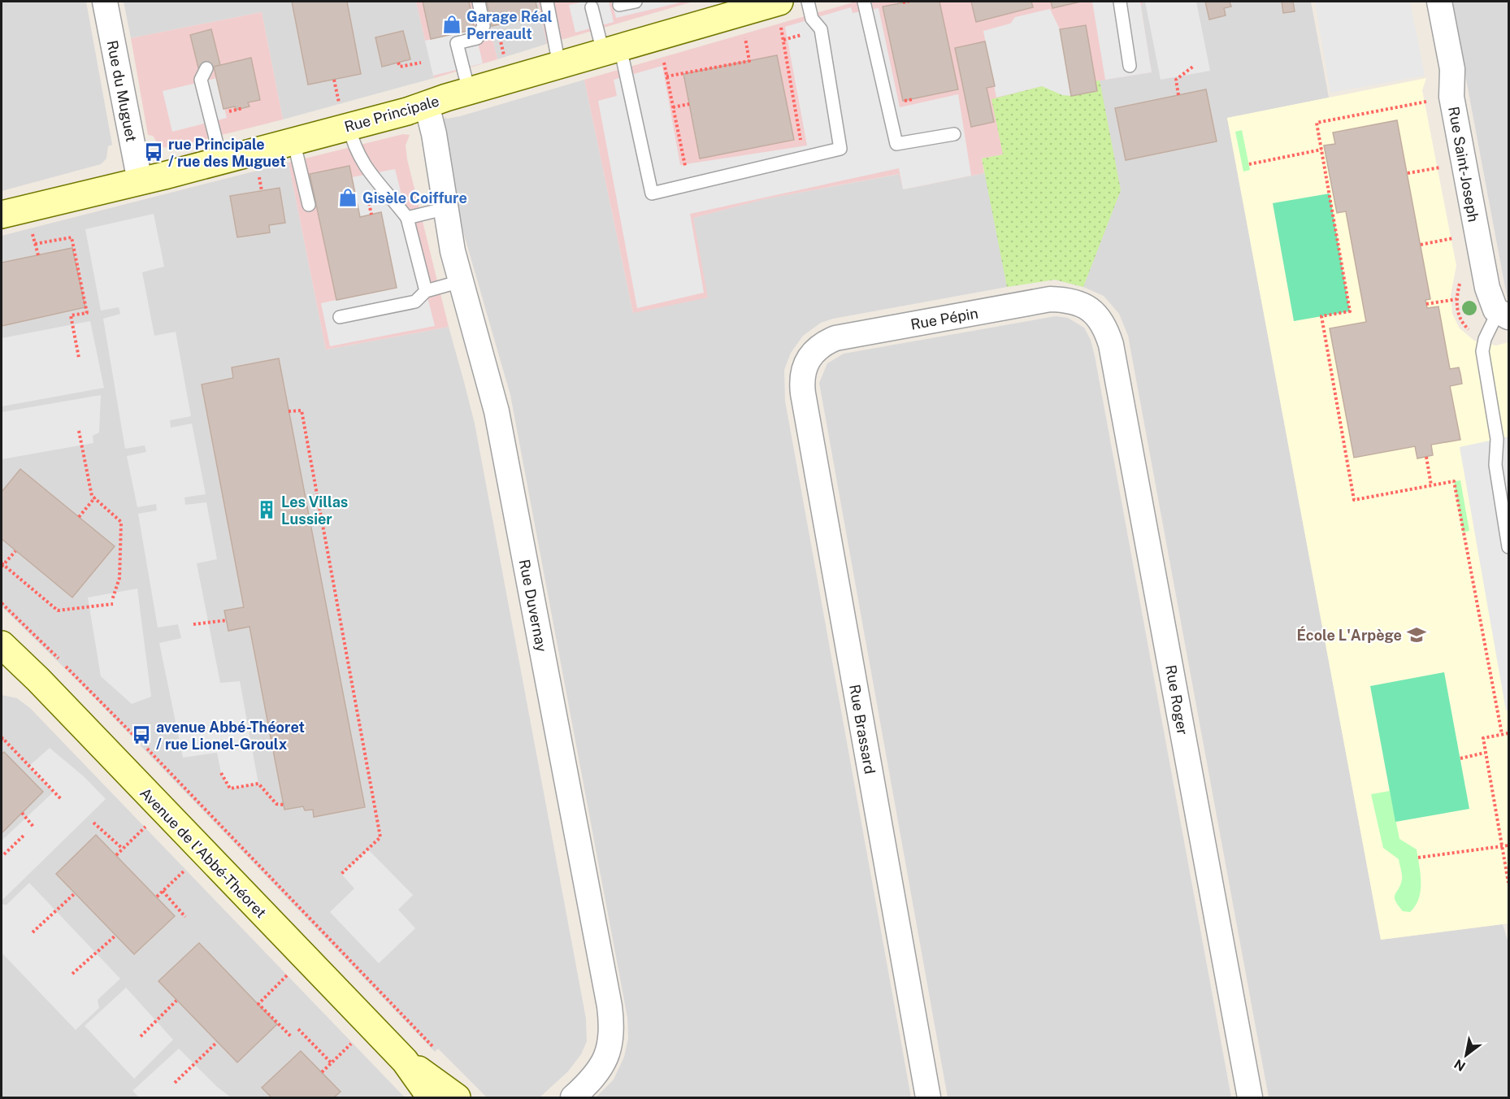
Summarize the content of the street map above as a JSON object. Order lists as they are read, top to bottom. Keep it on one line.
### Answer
{"streets":{"street":["Rue du Muguet","Rue Principale","Rue Saint-Joseph","Rue Pépin","Rue Duvernay","Rue Roger","Rue Brassard","Avenue de l'Abbé-Théoret"]},"crossings":[["Rue du Muguet","Rue Principale"],["Rue Principale","Rue Duvernay"],["Rue Pépin","Rue Roger"],["Rue Pépin","Rue Brassard"]],"places":{"shop":["Garage Réal Perreault","Gisèle Coiffure"],"bus stop":["rue Principale / rue des Muguet","avenue Abbé-Théoret / rue Lionel-Groulx"],"building":["Les Villas Lussier"],"school or university":["École L'Arpège"]},"north":"bottom left"}
